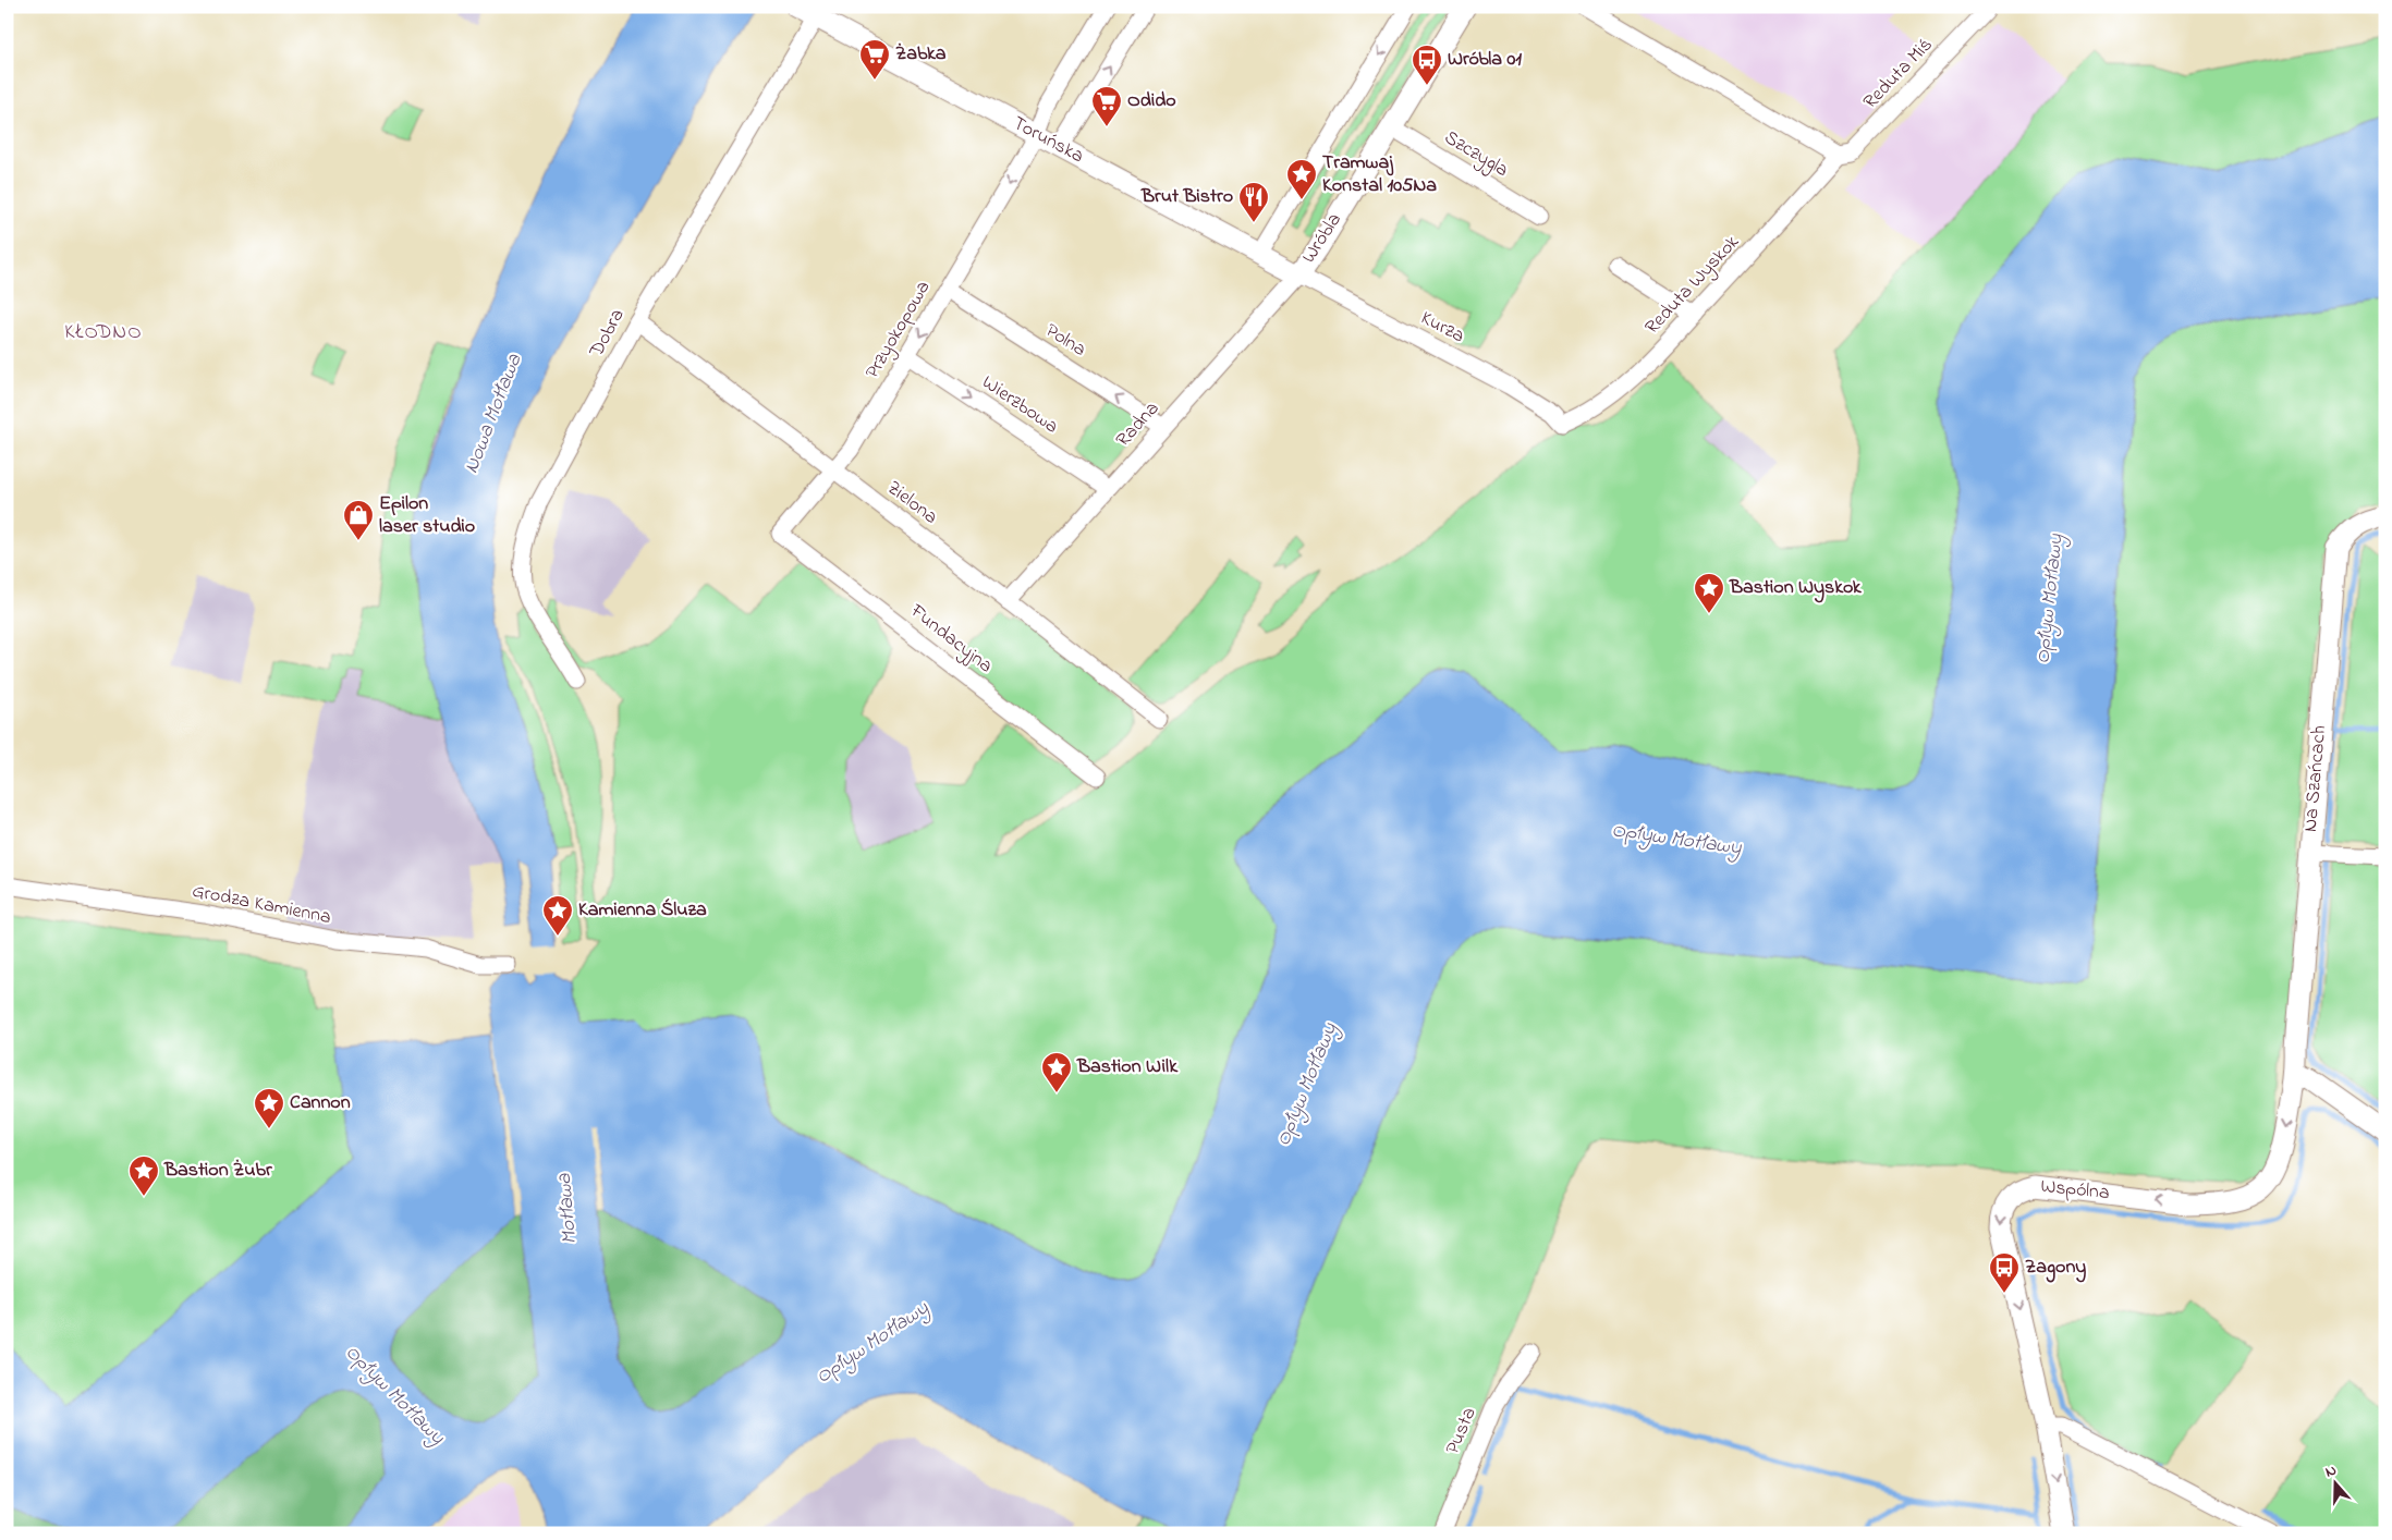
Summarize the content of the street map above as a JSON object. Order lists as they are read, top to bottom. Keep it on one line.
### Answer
{"streets":{"street":["Reduta Miś","Toruńska","Szczygla","Wróbla","Reduta Wyskok","Kurza","Przyokopowa","Dobra","Polna","Wierzbowa","Radna","Zielona","Fundacyjna","Na Szańcach","Grodza Kamienna","Wspólna","Pusta"]},"crossings":[["Reduta Miś","Reduta Wyskok"],["Toruńska","Wróbla"],["Toruńska","Kurza"],["Toruńska","Przyokopowa"],["Toruńska","Dobra"],["Toruńska","Radna"],["Szczygla","Wróbla"],["Wróbla","Kurza"],["Wróbla","Radna"],["Reduta Wyskok","Kurza"],["Kurza","Radna"],["Przyokopowa","Polna"],["Przyokopowa","Wierzbowa"],["Przyokopowa","Zielona"],["Przyokopowa","Fundacyjna"],["Dobra","Zielona"],["Polna","Radna"],["Wierzbowa","Radna"],["Radna","Zielona"],["Na Szańcach","Wspólna"]],"one_way":["Przyokopowa","Polna","Wierzbowa"],"districts":["KŁODNO"],"water":["Nowa Motława","Opływ Motławy","Motława"],"places":{"supermarket":["Żabka","Odido"],"bus stop":["Wróbla 01","Zagony"],"place":["Tramwaj Konstal 105Na","Bastion Wyskok","Kamienna Śluza","Bastion Wilk","Cannon","Bastion Żubr"],"restaurant":["Brut Bistro"],"shop":["Epilon laser studio"]},"north":"top"}
